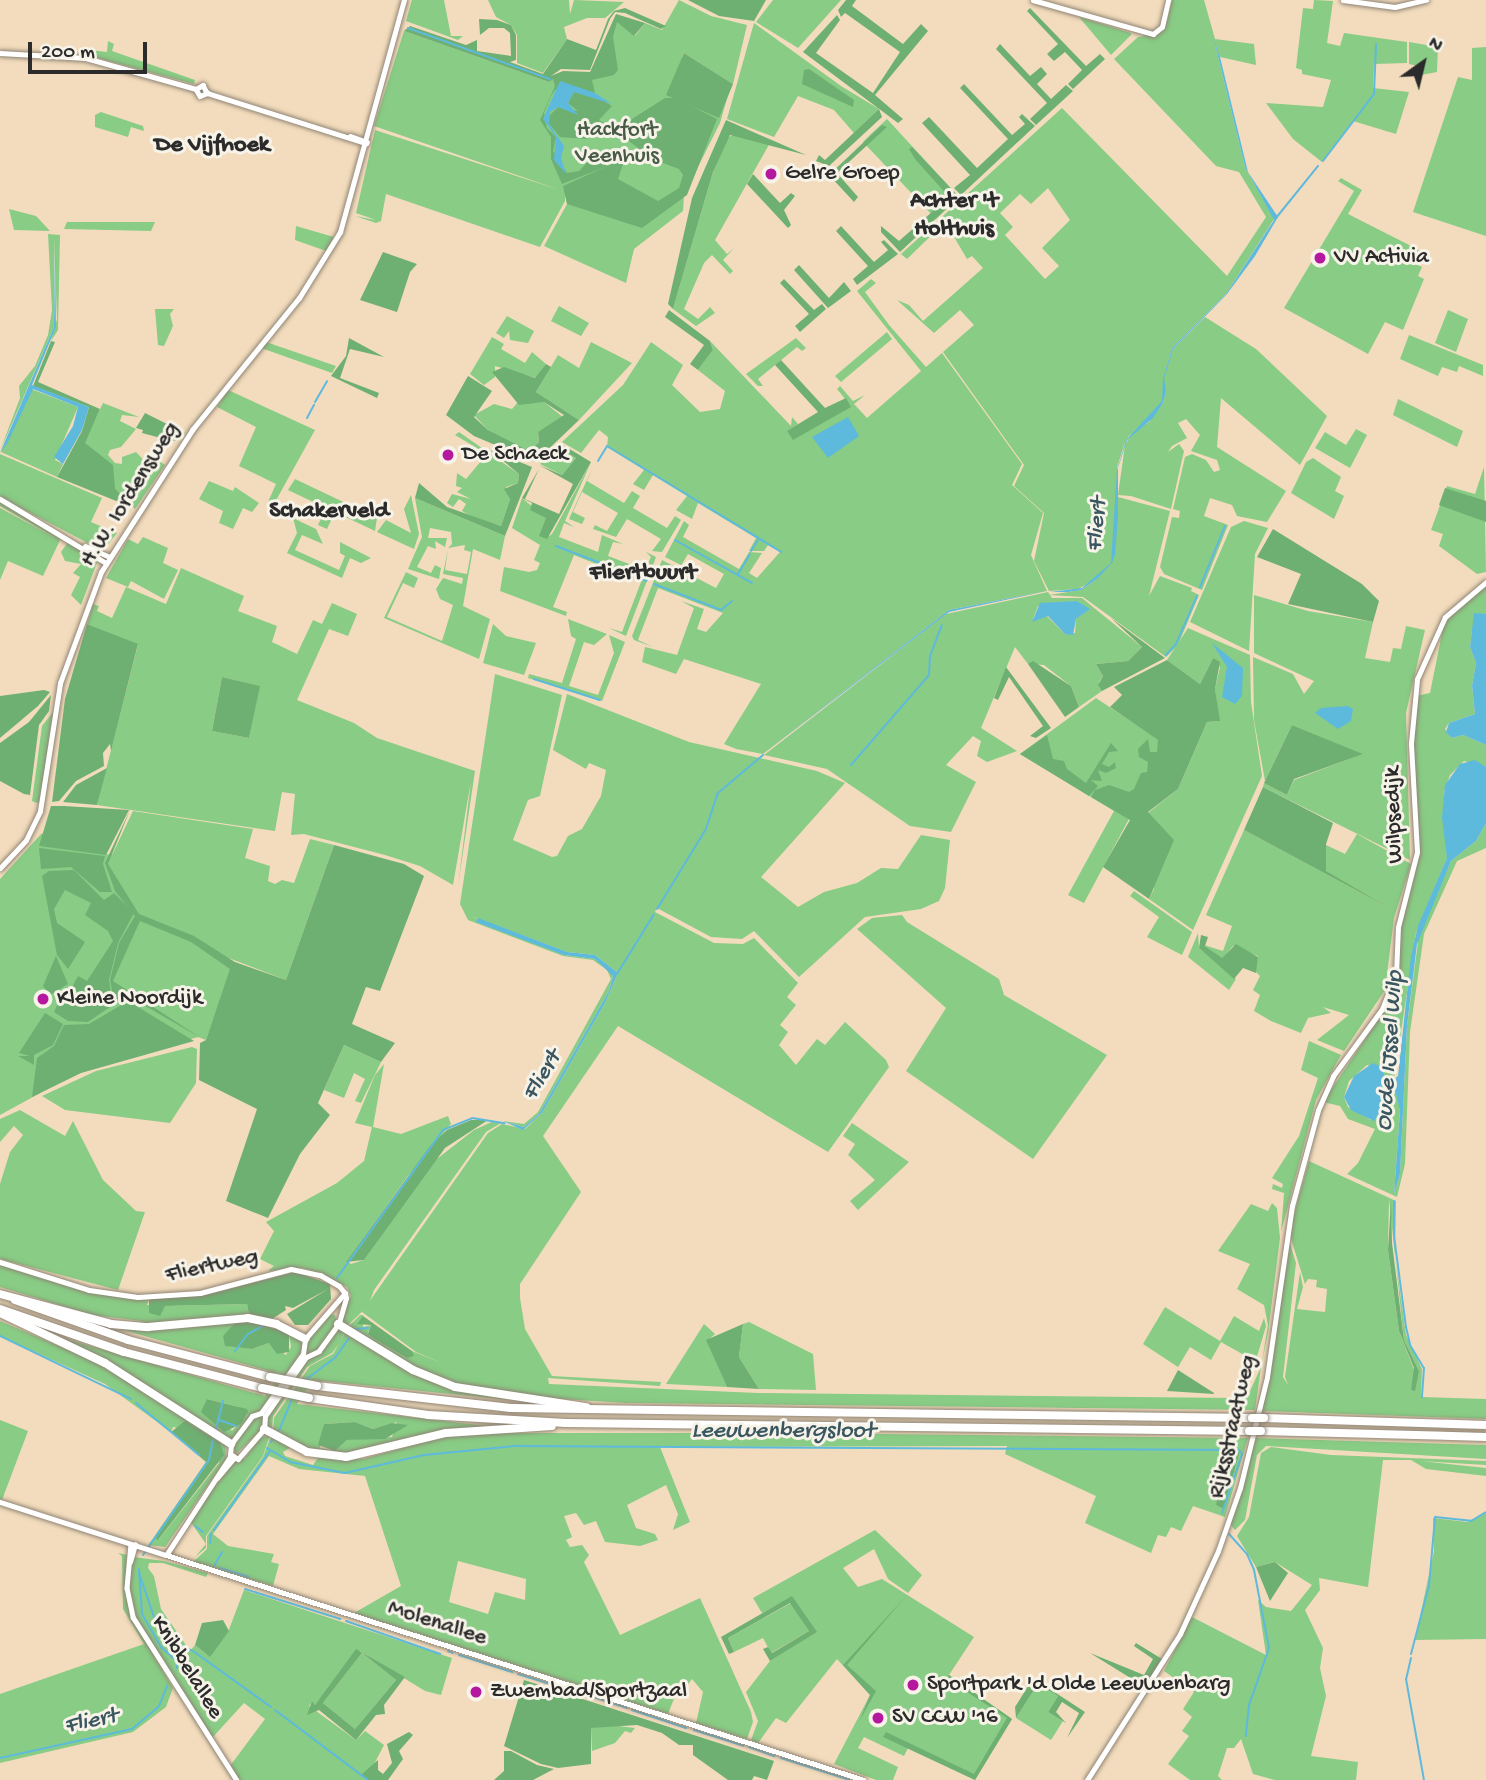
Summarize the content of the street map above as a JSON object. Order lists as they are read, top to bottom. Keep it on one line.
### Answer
{"streets":{"main road":["H.W. Iordensweg","Wilpsedijk","Fliertweg","Rijksstraatweg","Molenallee"],"street":["Knibbelallee"]},"crossings":[["Wilpsedijk","Rijksstraatweg"],["Molenallee","Knibbelallee"]],"districts":["De Vijfhoek","Achter 't Holthuis","Schakerveld","Fliertbuurt"],"water":["Fliert","Oude IJssel Wilp","Leeuwenbergsloot"],"parks":["Hackfort Veenhuis"],"places":["Gelre Groep","VV Activia","De Schaeck","Kleine Noordijk","Sportpark 'd Olde Leeuwenbarg","Zwembad/Sportzaal","SV CCW '16"],"scale_bar":"200 m","north":"top right"}
